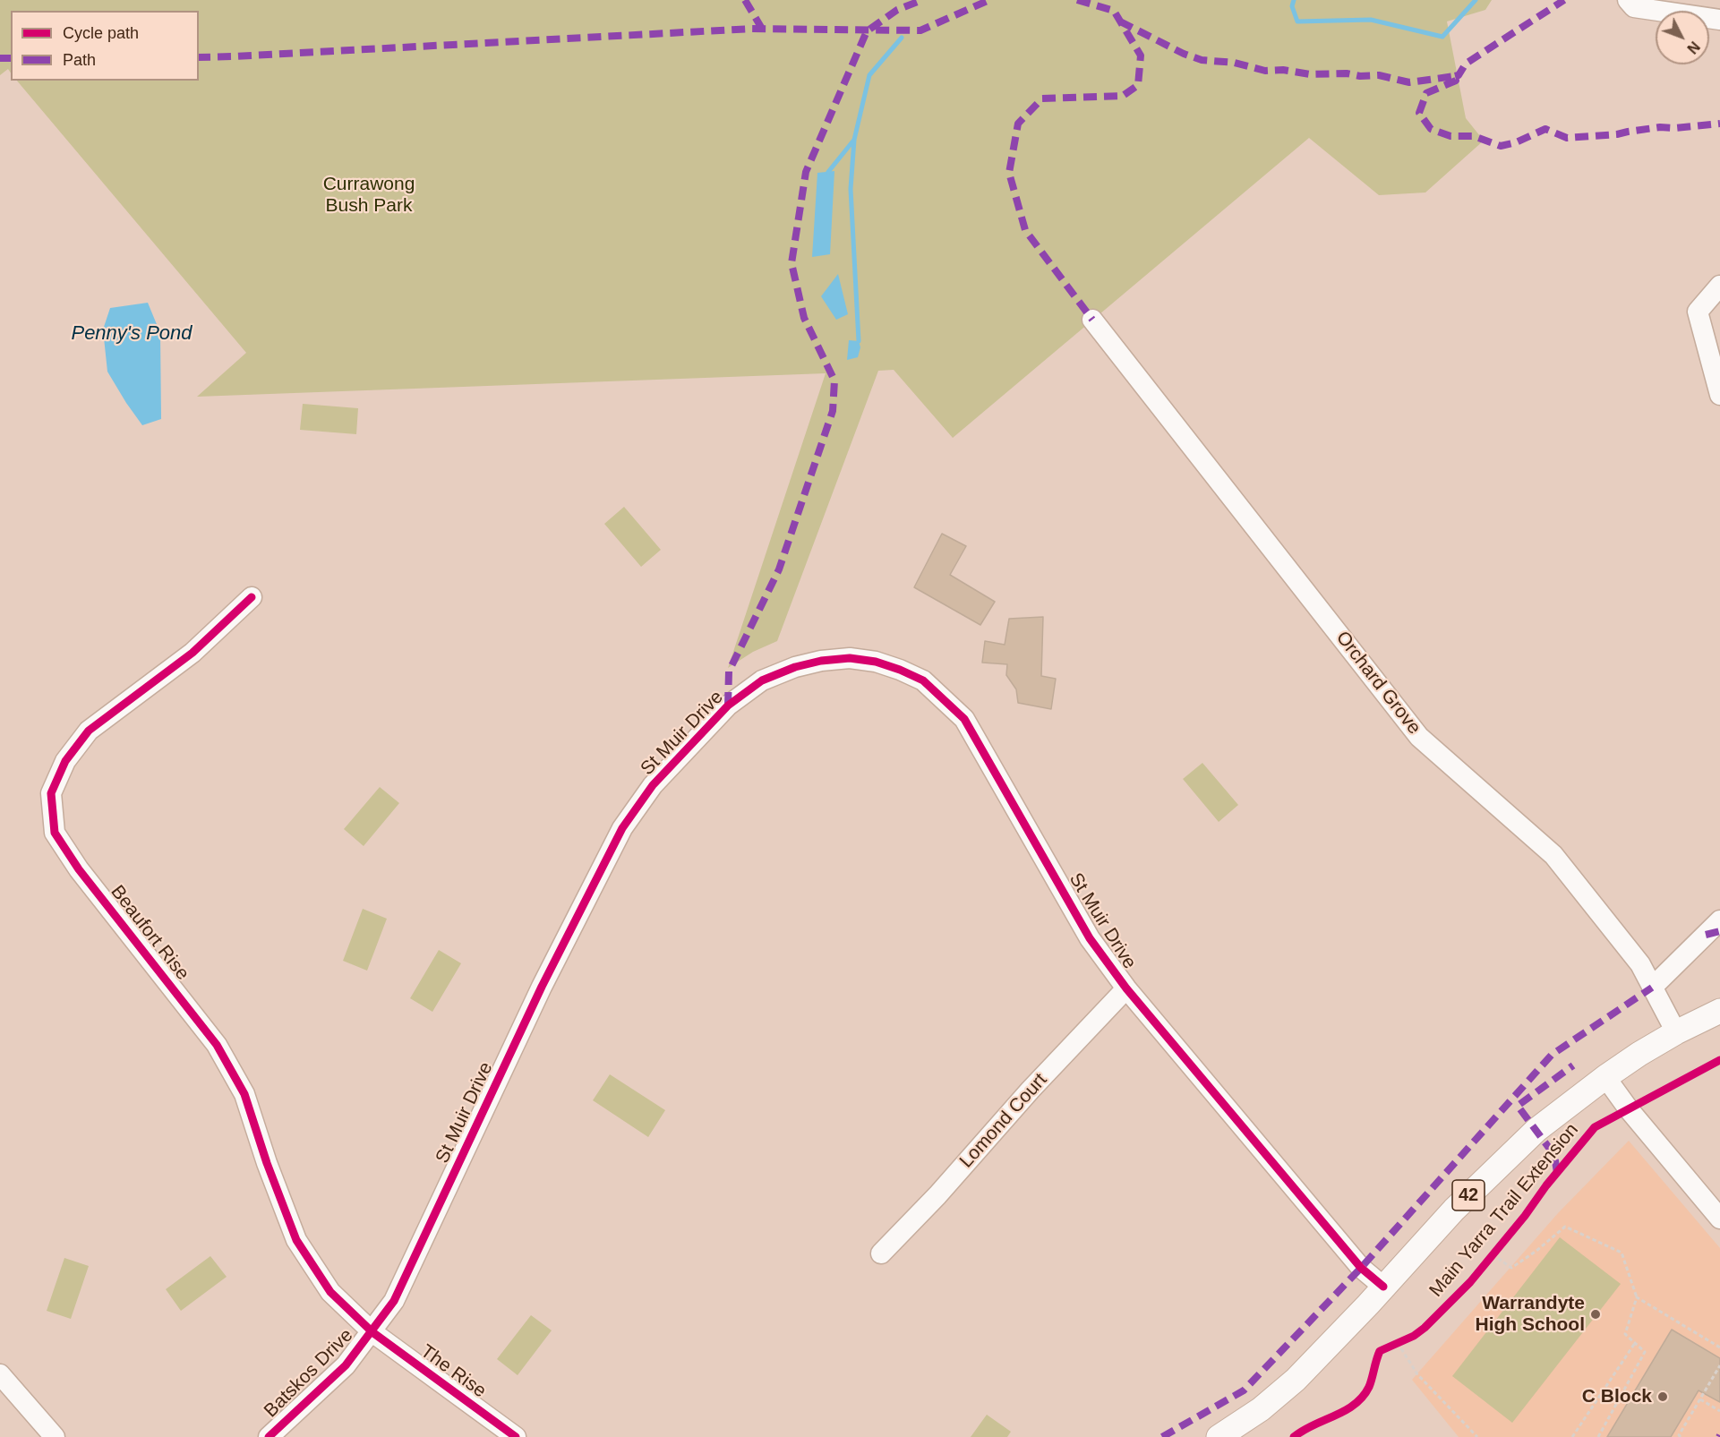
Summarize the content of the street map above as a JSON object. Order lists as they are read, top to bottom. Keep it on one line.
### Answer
{"streets":{"main road":["42"],"street":["Orchard Grove","St Muir Drive","Beaufort Rise","Lomond Court","The Rise","Batskos Drive"],"cycle path":["Main Yarra Trail Extension"]},"crossings":[["Orchard Grove","42"],["St Muir Drive","Beaufort Rise"],["St Muir Drive","Lomond Court"],["St Muir Drive","42"],["St Muir Drive","The Rise"],["St Muir Drive","Batskos Drive"],["Beaufort Rise","The Rise"],["Beaufort Rise","Batskos Drive"],["The Rise","Batskos Drive"]],"water":["Penny's Pond"],"parks":["Currawong Bush Park"],"places":["Warrandyte High School","C Block"],"legend":["Cycle path","Path"],"north":"bottom right"}
